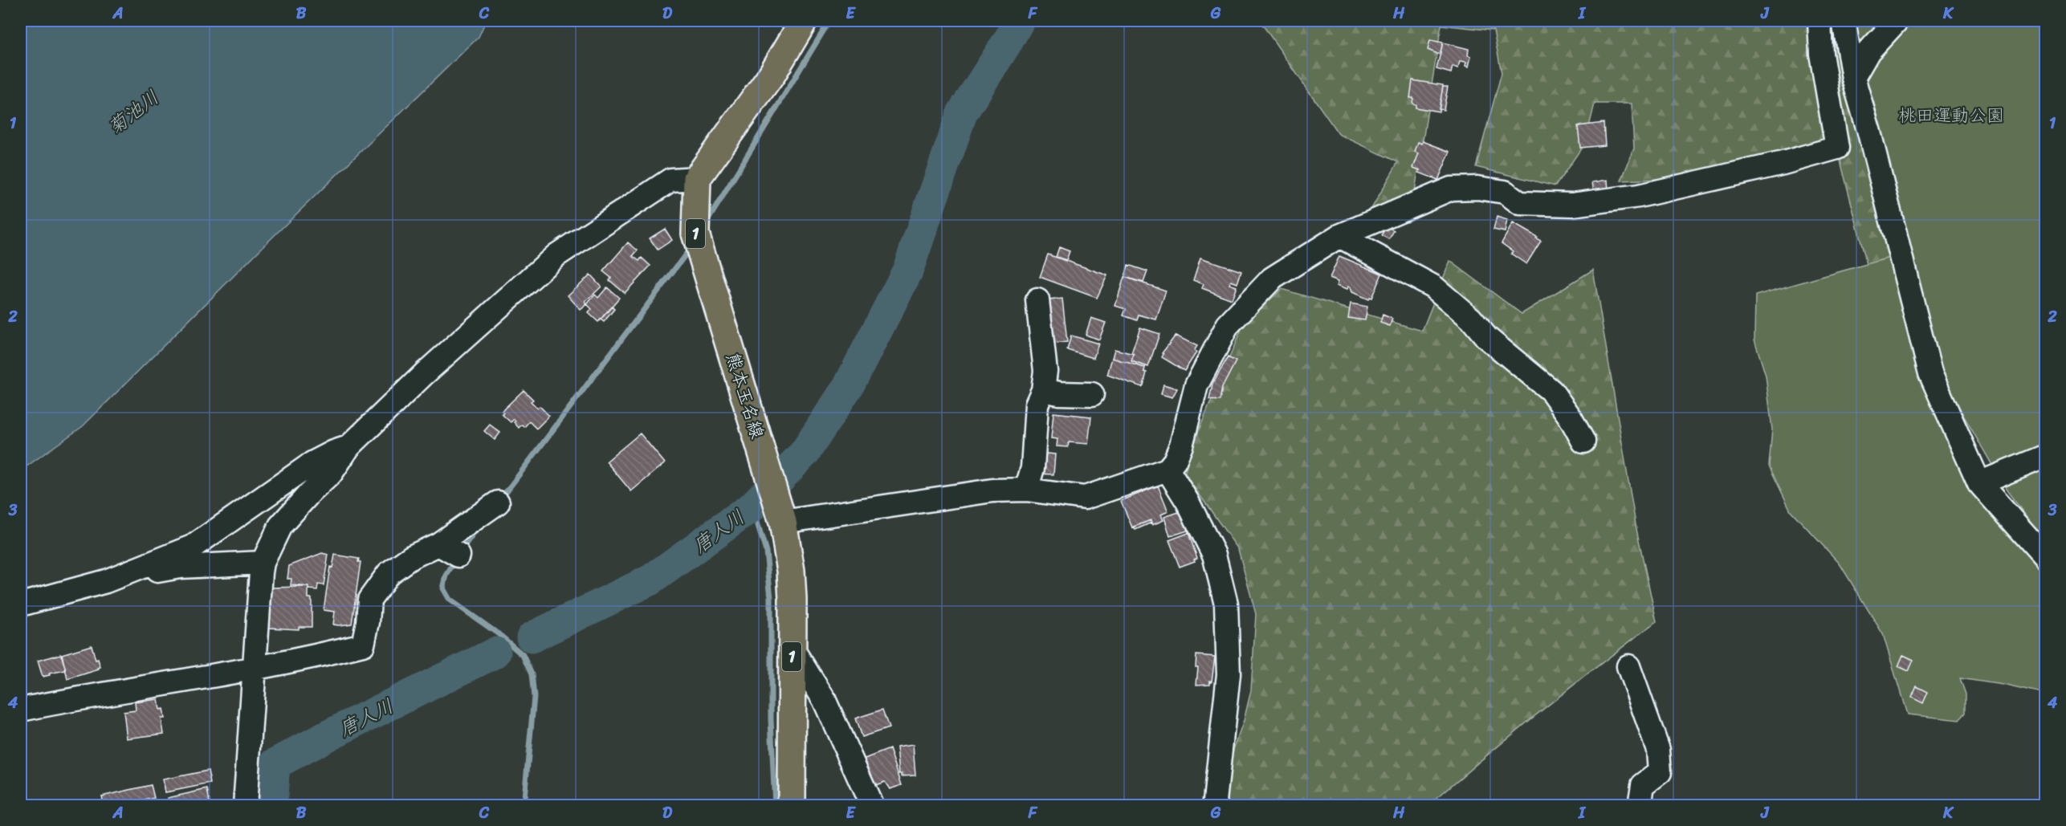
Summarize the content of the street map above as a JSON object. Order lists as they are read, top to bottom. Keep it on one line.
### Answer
{"streets":{"main road":["1","熊本玉名線"]},"water":["菊池川","唐人川"],"parks":["桃田運動公園"],"grid":{"columns":["A","B","C","D","E","F","G","H","I","J","K"],"rows":["1","2","3","4"]}}
